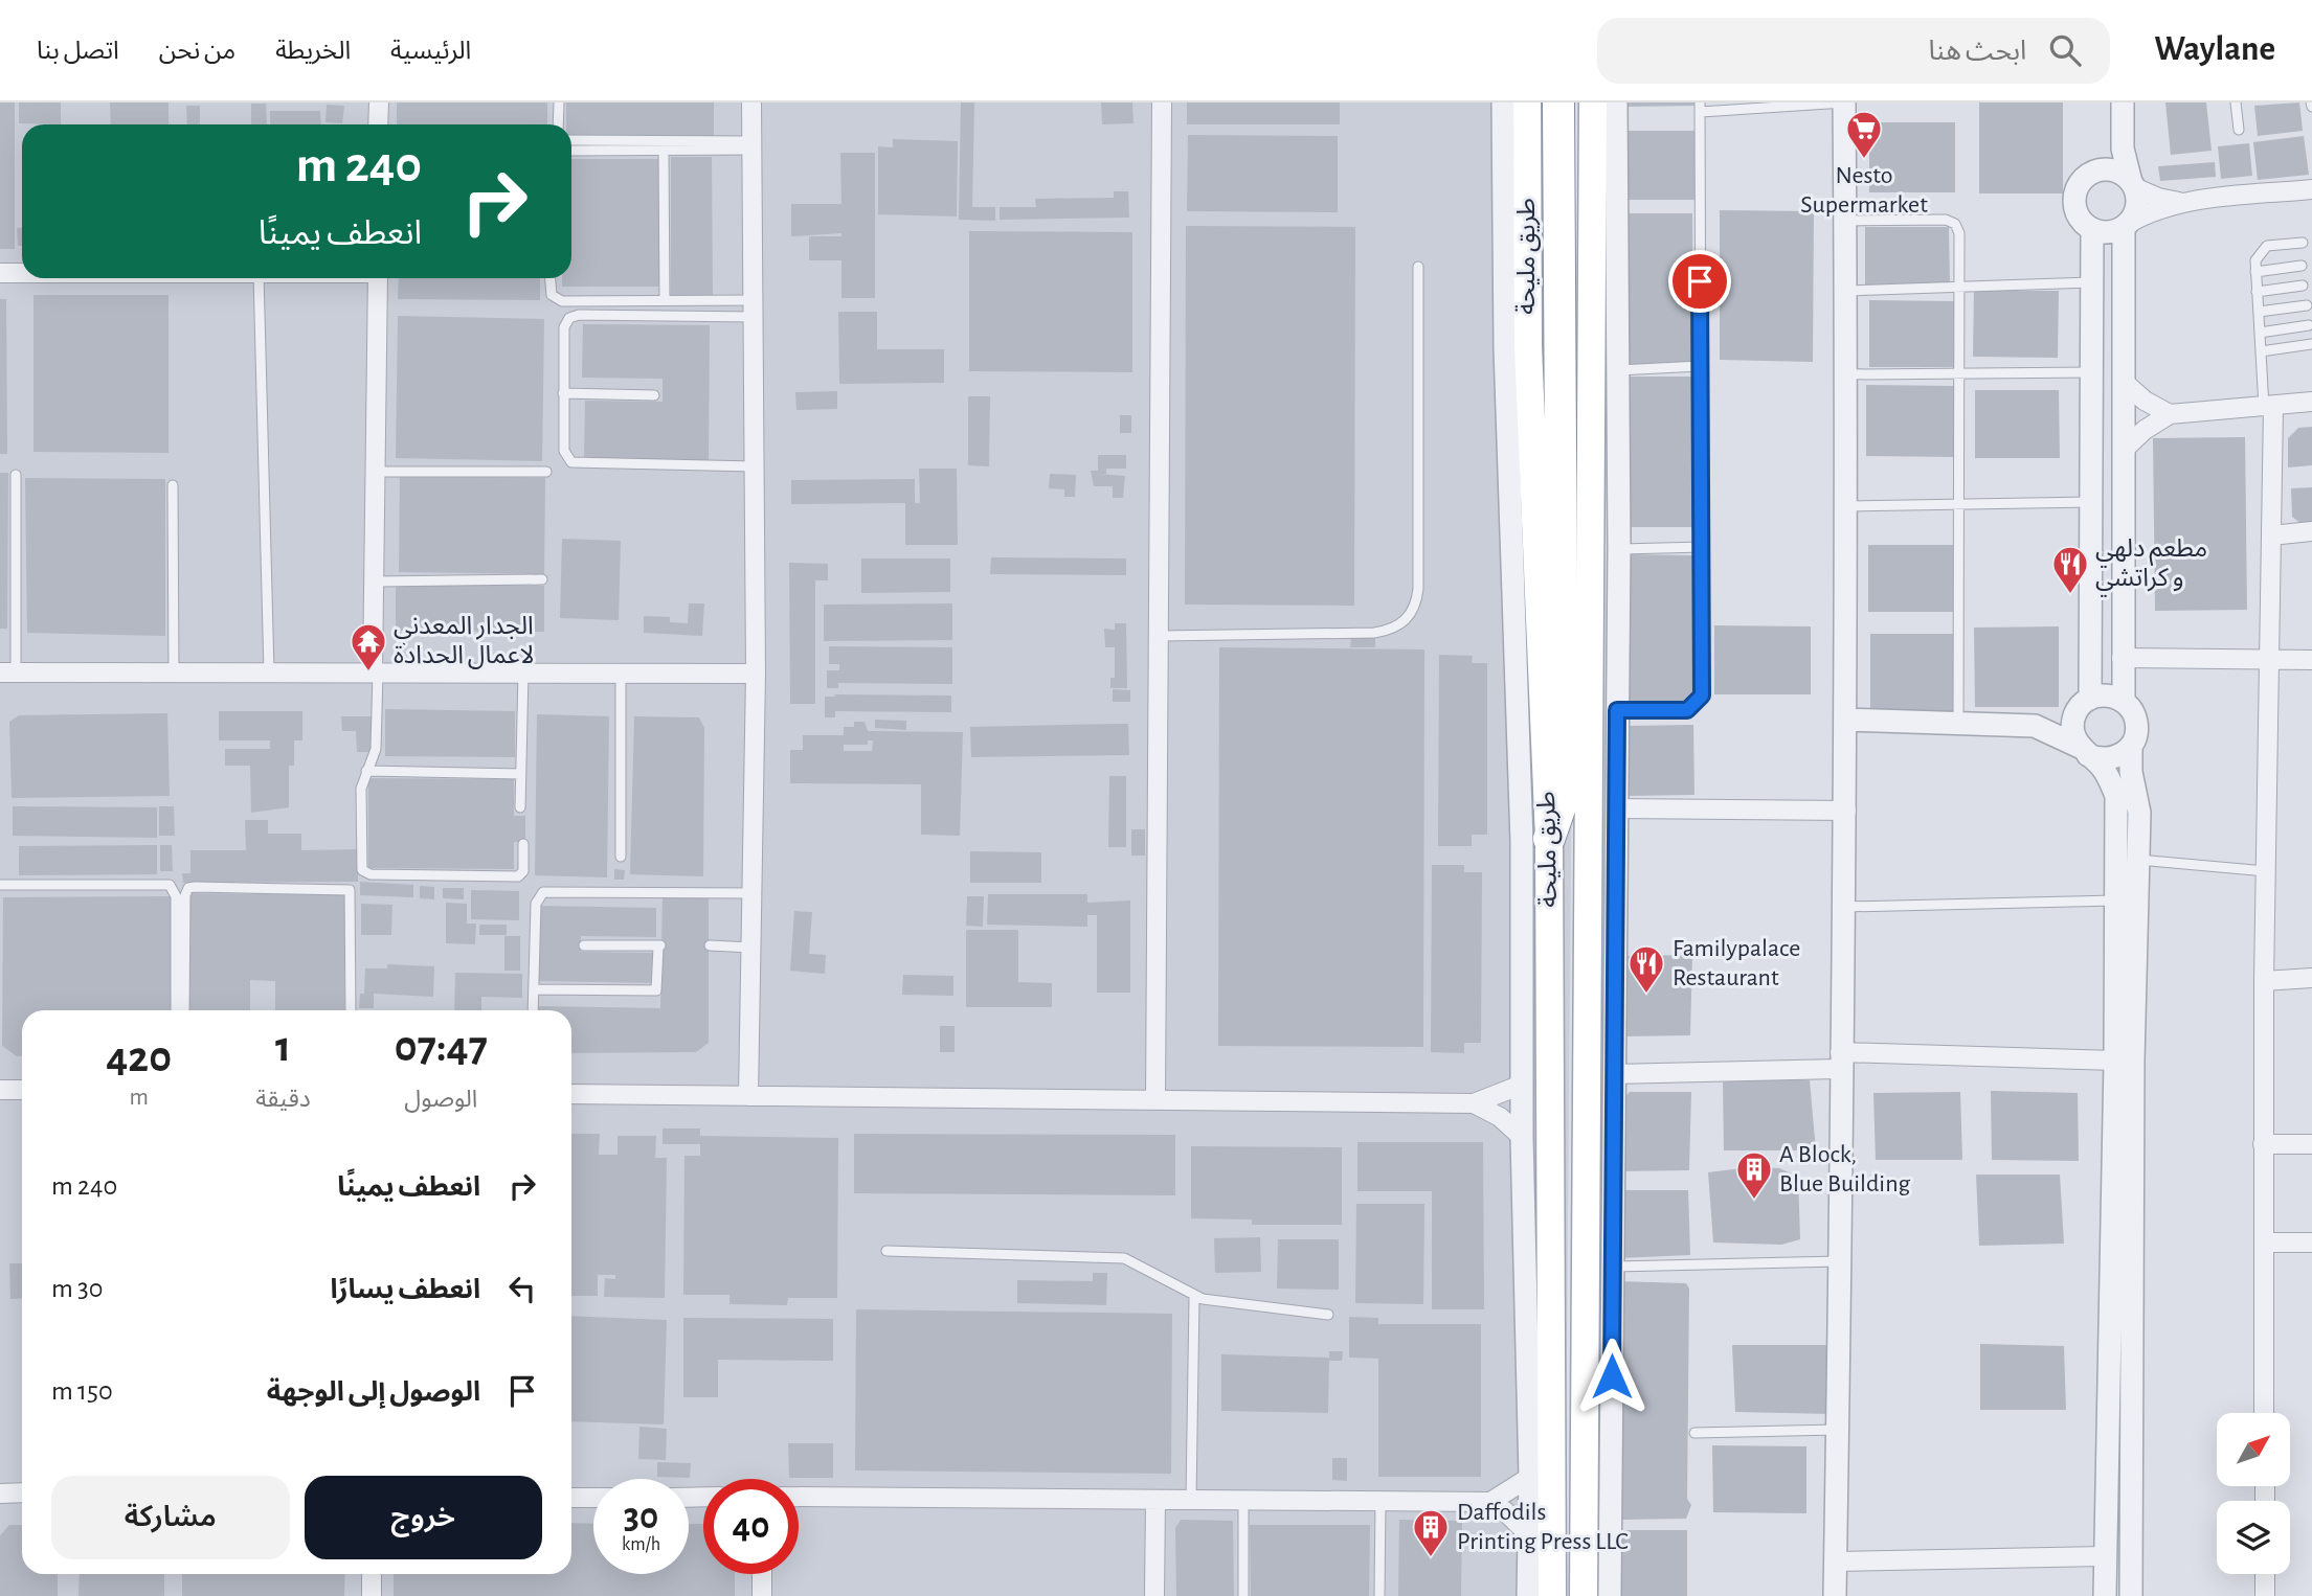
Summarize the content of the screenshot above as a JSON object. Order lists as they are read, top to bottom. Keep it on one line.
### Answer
{"streets":{"main road":["طريق مليحة"]},"places":{"supermarket":["Nesto Supermarket"],"restaurant":["مطعم دلهي و كراتشي","Familypalace Restaurant"],"temple":["الجدار المعدني لاعمال الحدادة"],"building":["A Block, Blue Building","Daffodils Printing Press LLC"]},"north":"top right","page":{"header":"Waylane","search":"ابحث هنا","nav":["الرئيسية","الخريطة","من نحن","اتصل بنا"],"turn":["240 m","انعطف يمينًا"],"eta":["07:47","الوصول","1","دقيقة","420","m"],"list":[{"name":"انعطف يمينًا","value":"240 m"},{"name":"انعطف يسارًا","value":"30 m"},{"name":"الوصول إلى الوجهة","value":"150 m"}],"buttons":["خروج","مشاركة"],"speed":"30 km/h","limit":"40"}}
